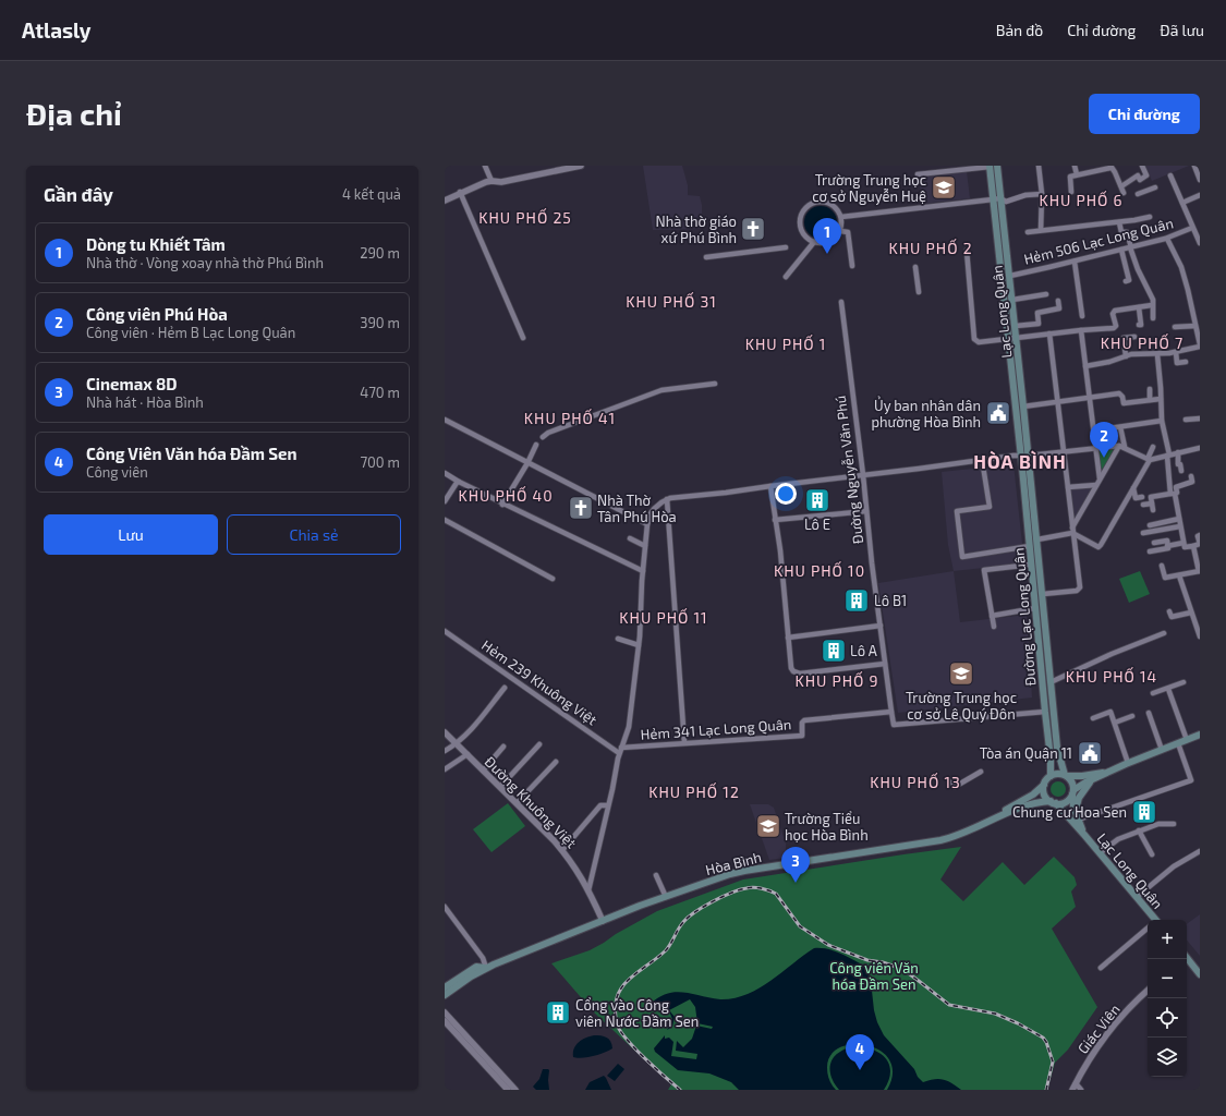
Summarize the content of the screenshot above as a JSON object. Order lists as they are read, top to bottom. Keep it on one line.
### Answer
{"streets":{"main road":["Lạc Long Quân","Đường Lạc Long Quân","Hòa Bình"],"street":["Hẻm 506 Lạc Long Quân","Đường Nguyễn Văn Phú","Hẻm 239 Khuông Việt","Hẻm 341 Lạc Long Quân","Đường Khuông Việt","Giác Viên"]},"crossings":[["Hẻm 506 Lạc Long Quân","Lạc Long Quân"],["Lạc Long Quân","Đường Lạc Long Quân"],["Đường Nguyễn Văn Phú","Hẻm 341 Lạc Long Quân"],["Hẻm 239 Khuông Việt","Hẻm 341 Lạc Long Quân"],["Đường Khuông Việt","Hòa Bình"]],"districts":["KHU PHỐ 6","KHU PHỐ 25","KHU PHỐ 2","KHU PHỐ 31","KHU PHỐ 7","KHU PHỐ 1","KHU PHỐ 41","HÒA BÌNH","KHU PHỐ 40","KHU PHỐ 10","KHU PHỐ 11","KHU PHỐ 14","KHU PHỐ 9","KHU PHỐ 13","KHU PHỐ 12"],"parks":["Công viên Văn hóa Đầm Sen"],"places":{"school or university":["Trường Trung học cơ sở Nguyễn Huệ","Trường Trung học cơ sở Lê Quý Đôn","Trường Tiểu học Hòa Bình"],"church":["Nhà thờ giáo xứ Phú Bình","Nhà Thờ Tân Phú Hòa"],"public building":["Ủy ban nhân dân phường Hòa Bình","Tòa án Quận 11"],"building":["Lô E","Lô B1","Lô A","Chung cư Hoa Sen","Cổng vào Công viên Nước Đầm Sen"]},"page":{"header":"Atlasly","nav":["Bản đồ","Chỉ đường","Đã lưu"],"buttons":["Chỉ đường",["Lưu","Chia sẻ"]],"title":"Địa chỉ","heading":["Gần đây","4 kết quả"],"pins":["1","2","3","4"],"list":[{"mark":"1","name":"Dòng tu Khiết Tâm","note":"Nhà thờ · Vòng xoay nhà thờ Phú Bình","value":"290 m"},{"mark":"2","name":"Công viên Phú Hòa","note":"Công viên · Hẻm B Lạc Long Quân","value":"390 m"},{"mark":"3","name":"Cinemax 8D","note":"Nhà hát · Hòa Bình","value":"470 m"},{"mark":"4","name":"Công Viên Văn hóa Đầm Sen","note":"Công viên","value":"700 m"}],"map_buttons":["+","−"]}}
